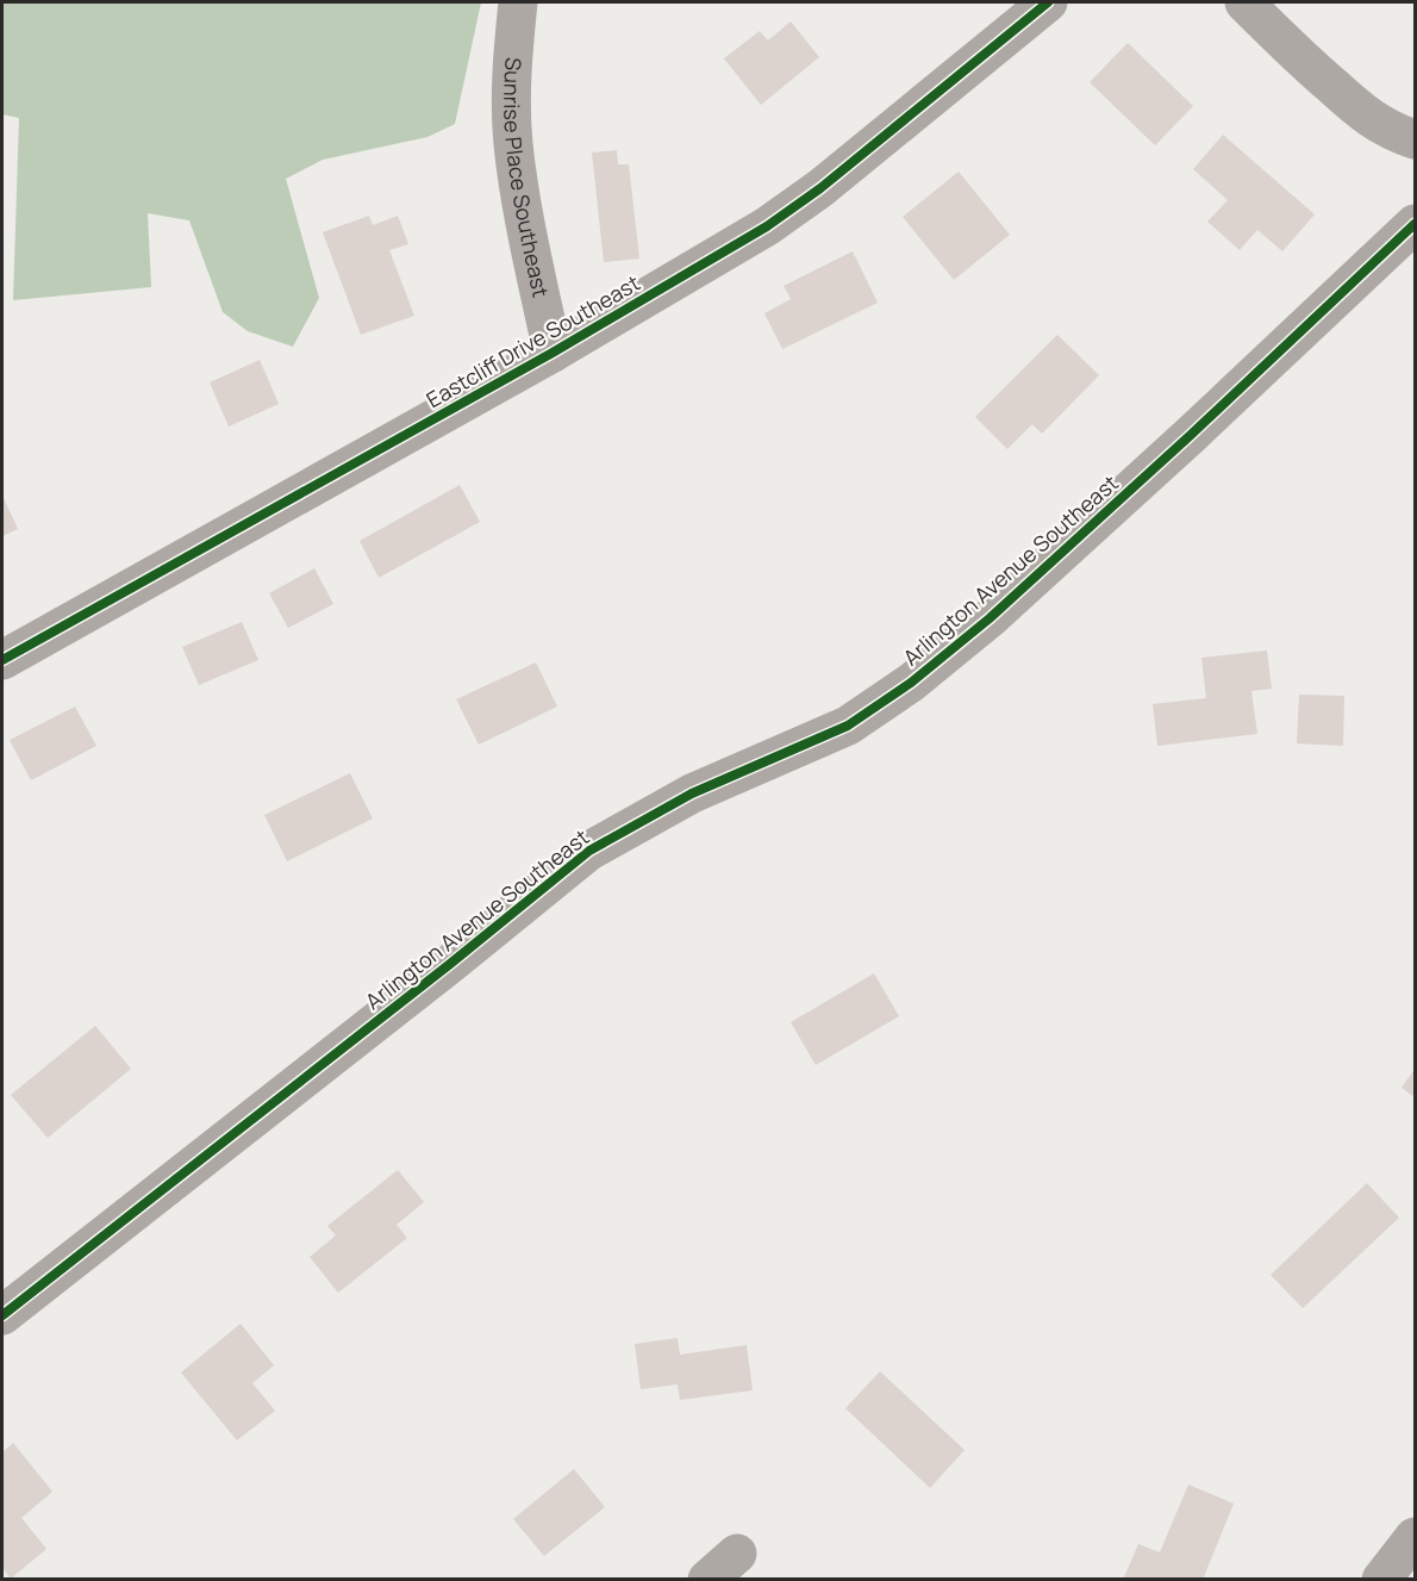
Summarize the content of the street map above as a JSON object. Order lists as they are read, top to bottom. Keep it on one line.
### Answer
{"streets":{"street":["Sunrise Place Southeast","Eastcliff Drive Southeast","Arlington Avenue Southeast"]},"crossings":[["Sunrise Place Southeast","Eastcliff Drive Southeast"]]}
